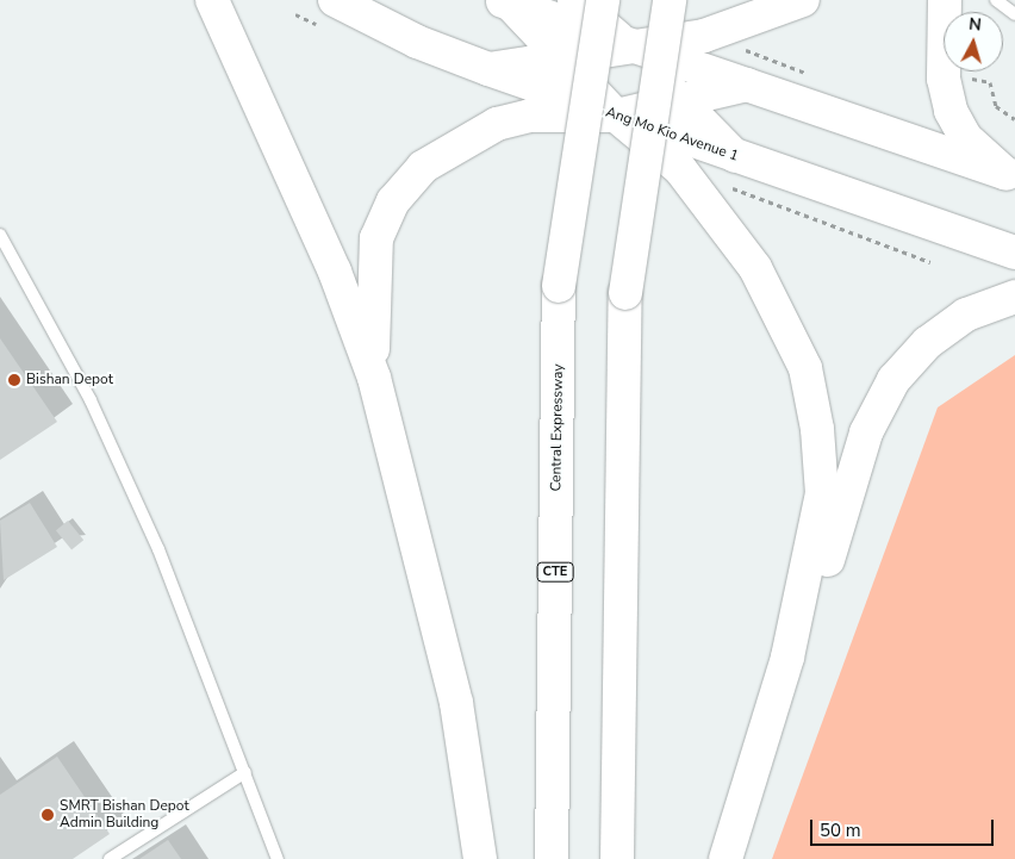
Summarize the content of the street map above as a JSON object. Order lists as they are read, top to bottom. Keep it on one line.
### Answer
{"streets":{"main road":["Ang Mo Kio Avenue 1","Central Expressway","CTE"]},"places":["Bishan Depot","SMRT Bishan Depot Admin Building"],"scale_bar":"50 m","north":"top"}
